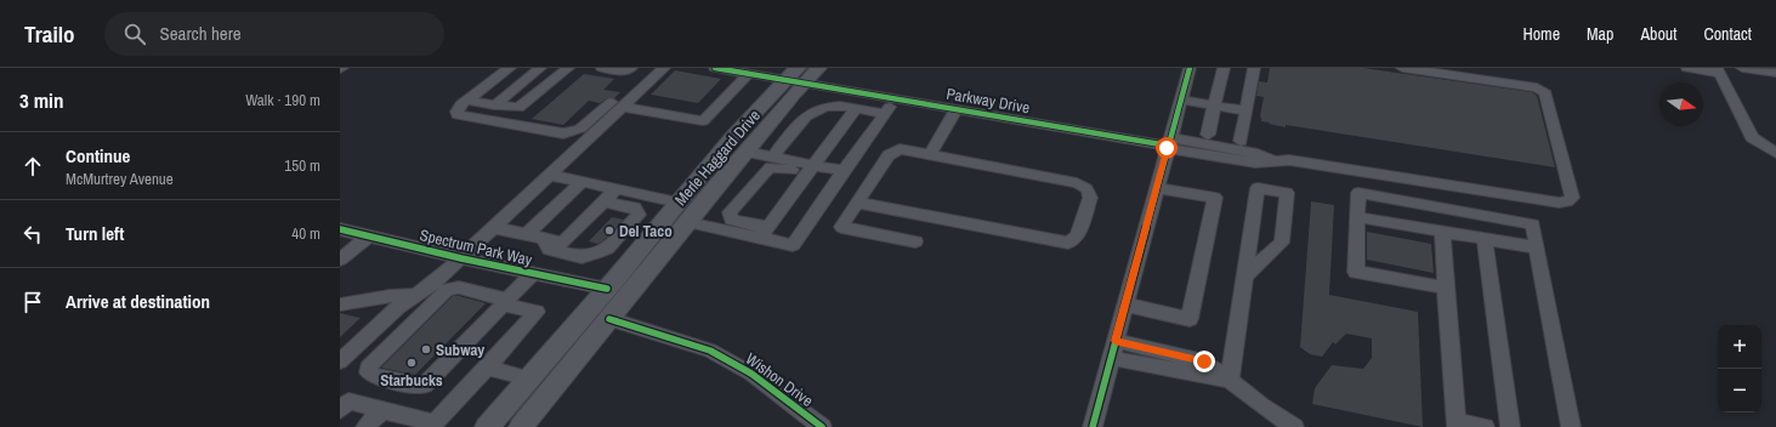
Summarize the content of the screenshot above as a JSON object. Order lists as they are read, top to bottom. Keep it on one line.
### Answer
{"streets":{"main road":["Merle Haggard Drive"],"street":["Parkway Drive","Spectrum Park Way","Wishon Drive"]},"crossings":[["Parkway Drive","Merle Haggard Drive"],["Merle Haggard Drive","Spectrum Park Way"],["Merle Haggard Drive","Wishon Drive"]],"places":["Del Taco","Subway","Starbucks"],"north":"right","page":{"header":"Trailo","search":"Search here","nav":["Home","Map","About","Contact"],"heading":["3 min","Walk · 190 m"],"list":[["Continue","McMurtrey Avenue","150 m"],["Turn left","40 m"],"Arrive at destination"],"map_buttons":["+","−"]}}
